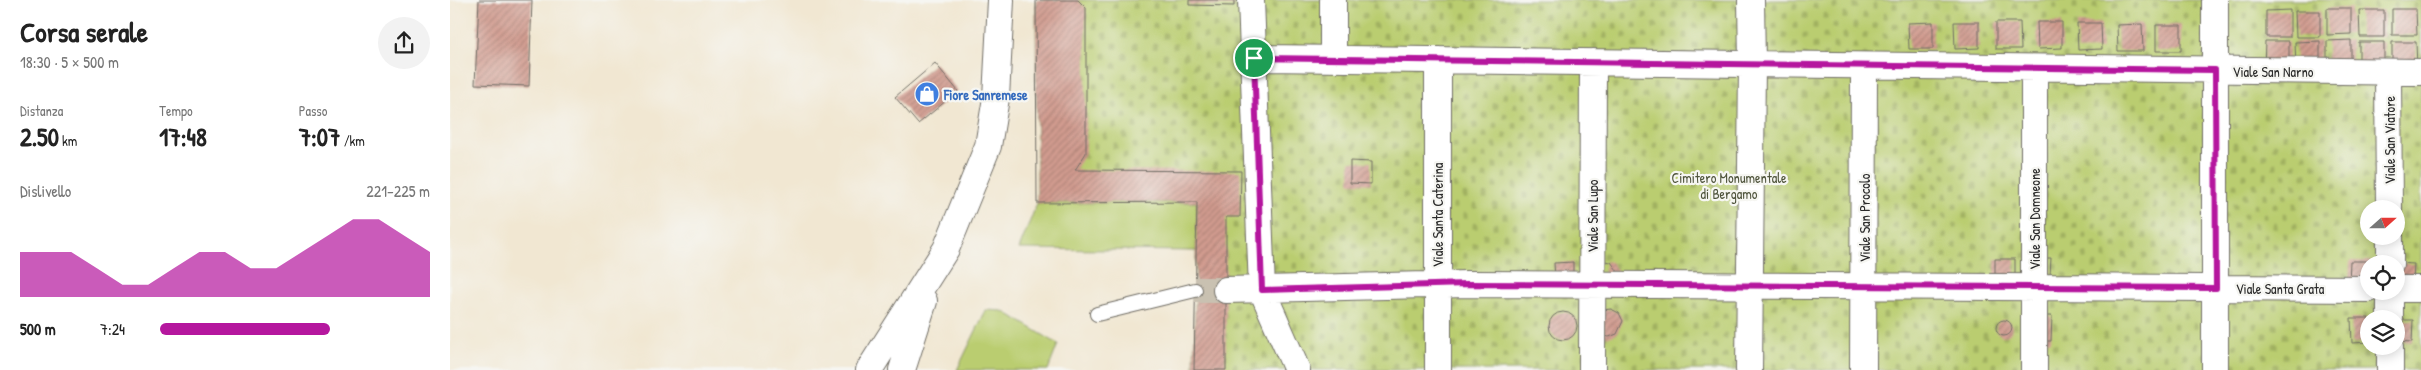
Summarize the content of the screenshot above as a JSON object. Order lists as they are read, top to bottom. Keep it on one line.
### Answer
{"streets":{"street":["Viale San Narno","Viale San Viatore","Viale Santa Caterina","Viale San Lupo","Viale San Procolo","Viale San Domneone","Viale Santa Grata"]},"crossings":[["Viale San Narno","Viale San Viatore"],["Viale San Narno","Viale Santa Caterina"],["Viale San Narno","Viale San Lupo"],["Viale San Narno","Viale San Procolo"],["Viale San Narno","Viale San Domneone"],["Viale Santa Caterina","Viale Santa Grata"],["Viale San Lupo","Viale Santa Grata"],["Viale San Procolo","Viale Santa Grata"],["Viale San Domneone","Viale Santa Grata"]],"parks":["Cimitero Monumentale di Bergamo"],"places":{"shop":["Fiore Sanremese"]},"north":"right","page":{"heading":["Corsa serale","18:30 · 5 × 500 m"],"stats":[["Distanza","2.50 km"],["Tempo","17:48"],["Passo","7:07 /km"]],"chart":["Dislivello","221–225 m"],"list":[{"name":"500 m","note":"7:24"}]}}
